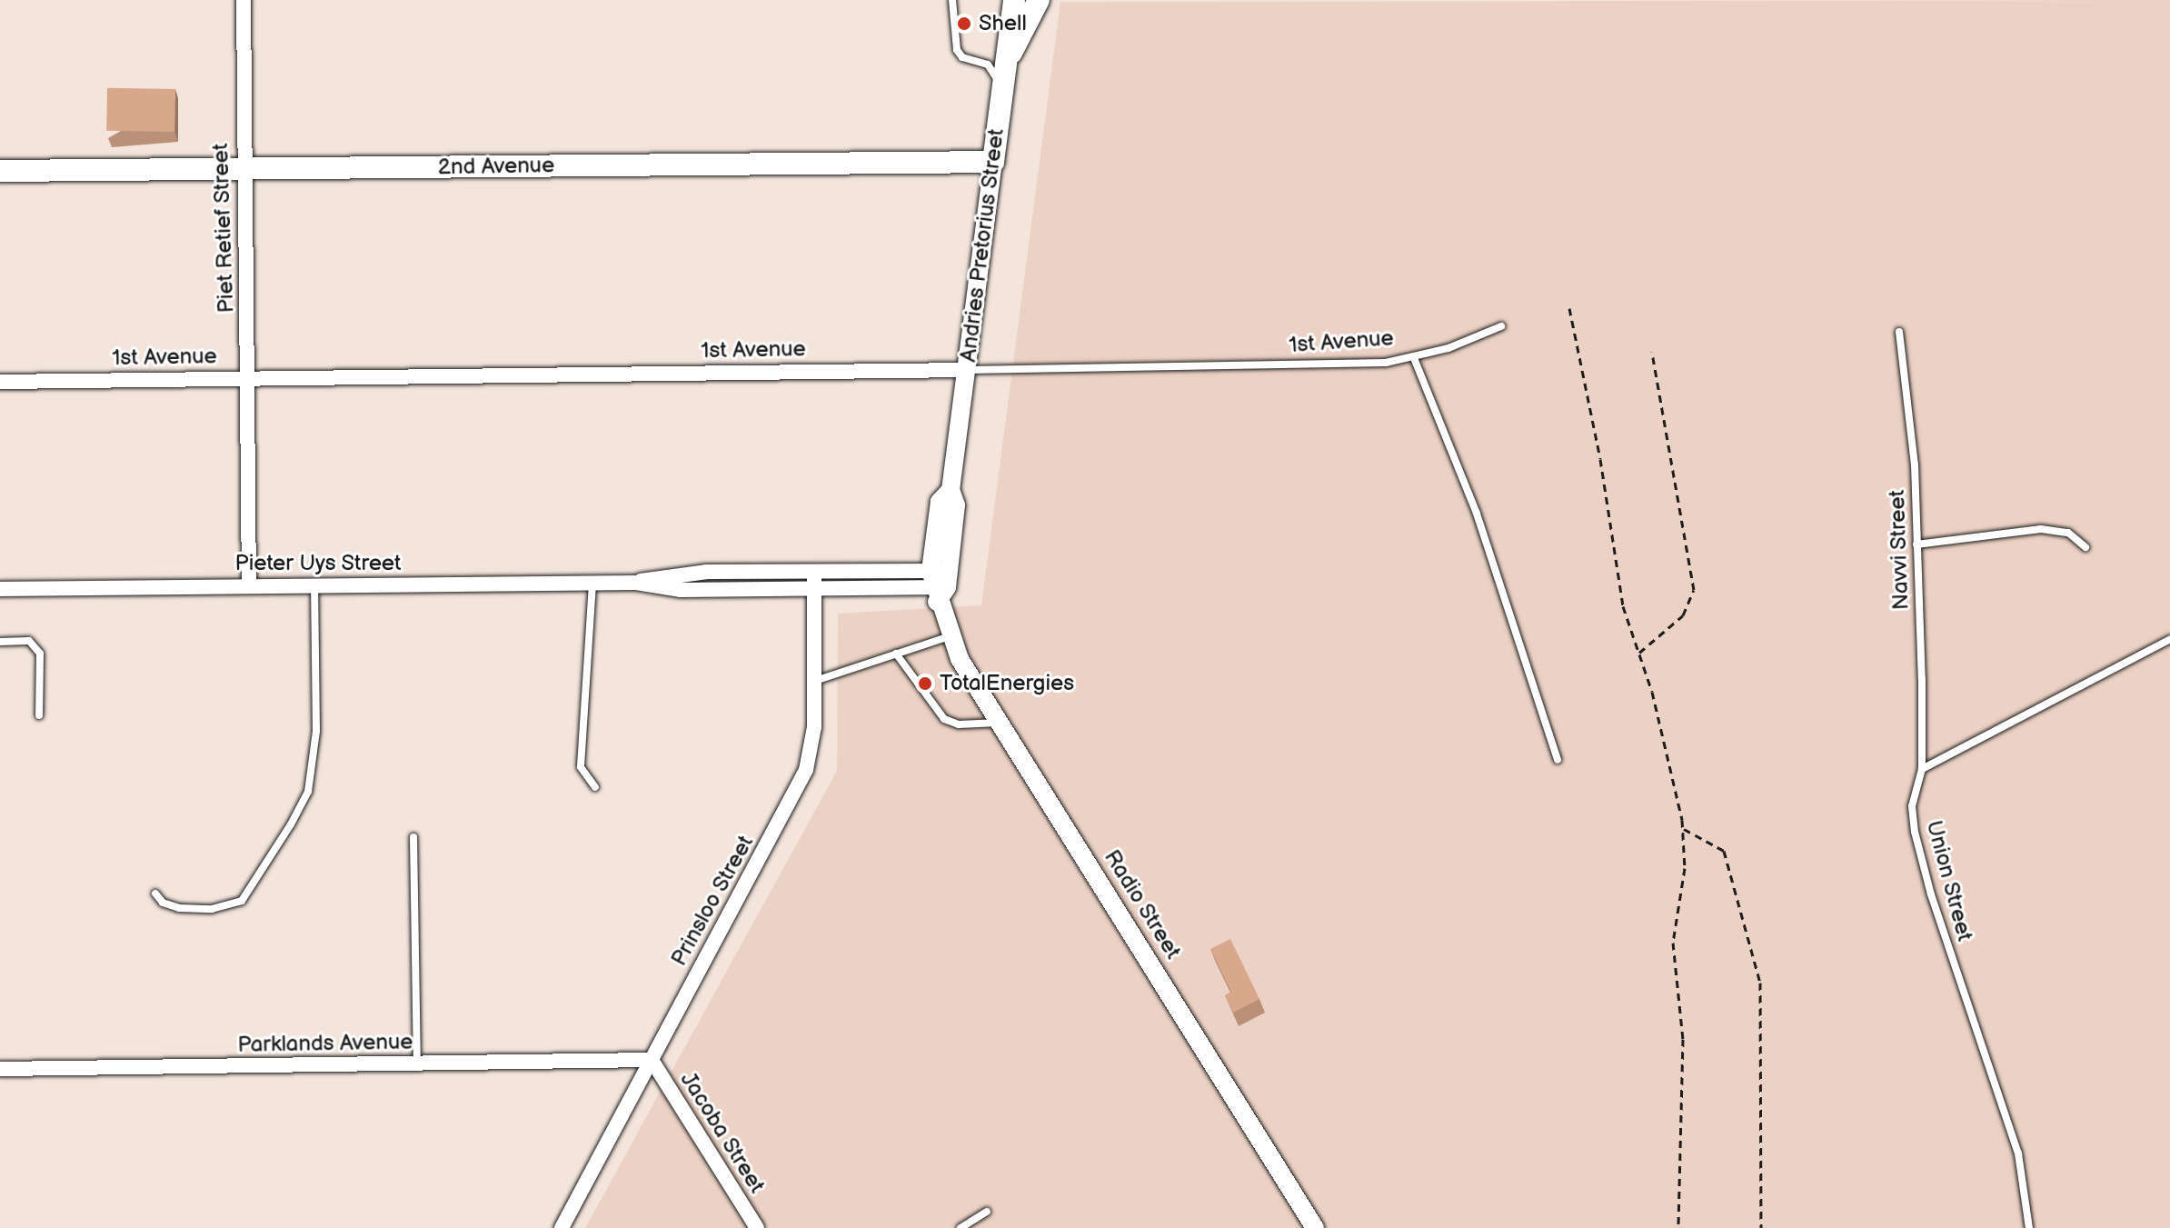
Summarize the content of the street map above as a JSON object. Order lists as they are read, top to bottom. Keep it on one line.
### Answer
{"streets":{"main road":["2nd Avenue","Andries Pretorius Street"],"street":["Piet Retief Street","1st Avenue","Pieter Uys Street","Prinsloo Street","Radio Street","Parklands Avenue","Jacoba Street"],"lane":["Navvi Street","Union Street"]},"crossings":[["2nd Avenue","Piet Retief Street"],["2nd Avenue","Andries Pretorius Street"],["Piet Retief Street","1st Avenue"],["Piet Retief Street","Pieter Uys Street"],["Andries Pretorius Street","1st Avenue"],["Andries Pretorius Street","Pieter Uys Street"],["Andries Pretorius Street","Radio Street"],["Navvi Street","Union Street"],["Pieter Uys Street","Prinsloo Street"],["Pieter Uys Street","Radio Street"],["Prinsloo Street","Parklands Avenue"],["Prinsloo Street","Jacoba Street"],["Parklands Avenue","Jacoba Street"]],"places":["Shell","TotalEnergies"]}
